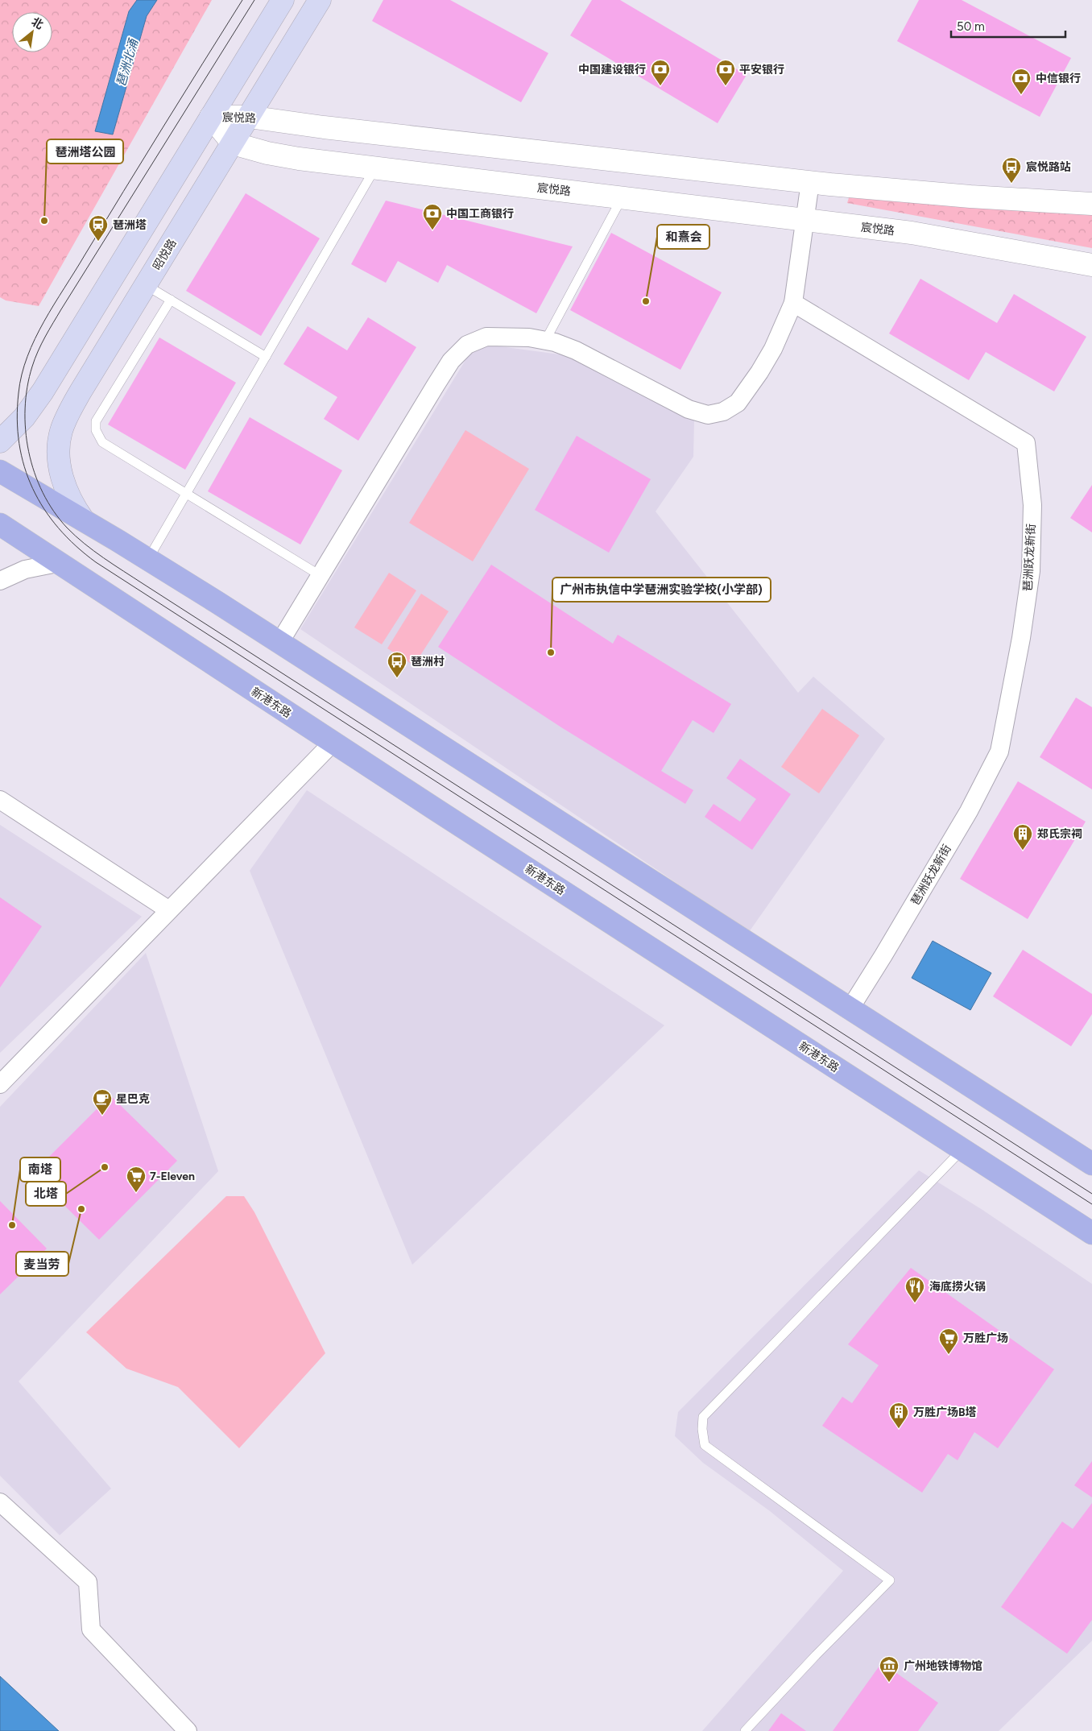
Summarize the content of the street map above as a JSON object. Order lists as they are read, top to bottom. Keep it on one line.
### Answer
{"streets":{"main road":["昭悦路","新港东路"],"street":["宸悦路","琶洲跃龙新街"]},"crossings":[["宸悦路","昭悦路"]],"water":["琶洲北涌"],"places":{"bank":["中国建设银行","平安银行","中信银行","中国工商银行"],"bus stop":["宸悦路站","琶洲村"],"other":["琶洲塔公园","和熹会","广州市执信中学琶洲实验学校(小学部)","北塔","麦当劳","南塔"],"station":["琶洲塔"],"building":["郑氏宗祠","万胜广场B塔"],"cafe":["星巴克"],"supermarket":["7-Eleven","万胜广场"],"restaurant":["海底捞火锅"],"museum":["广州地铁博物馆"]},"scale_bar":"50 m","north":"top right"}
